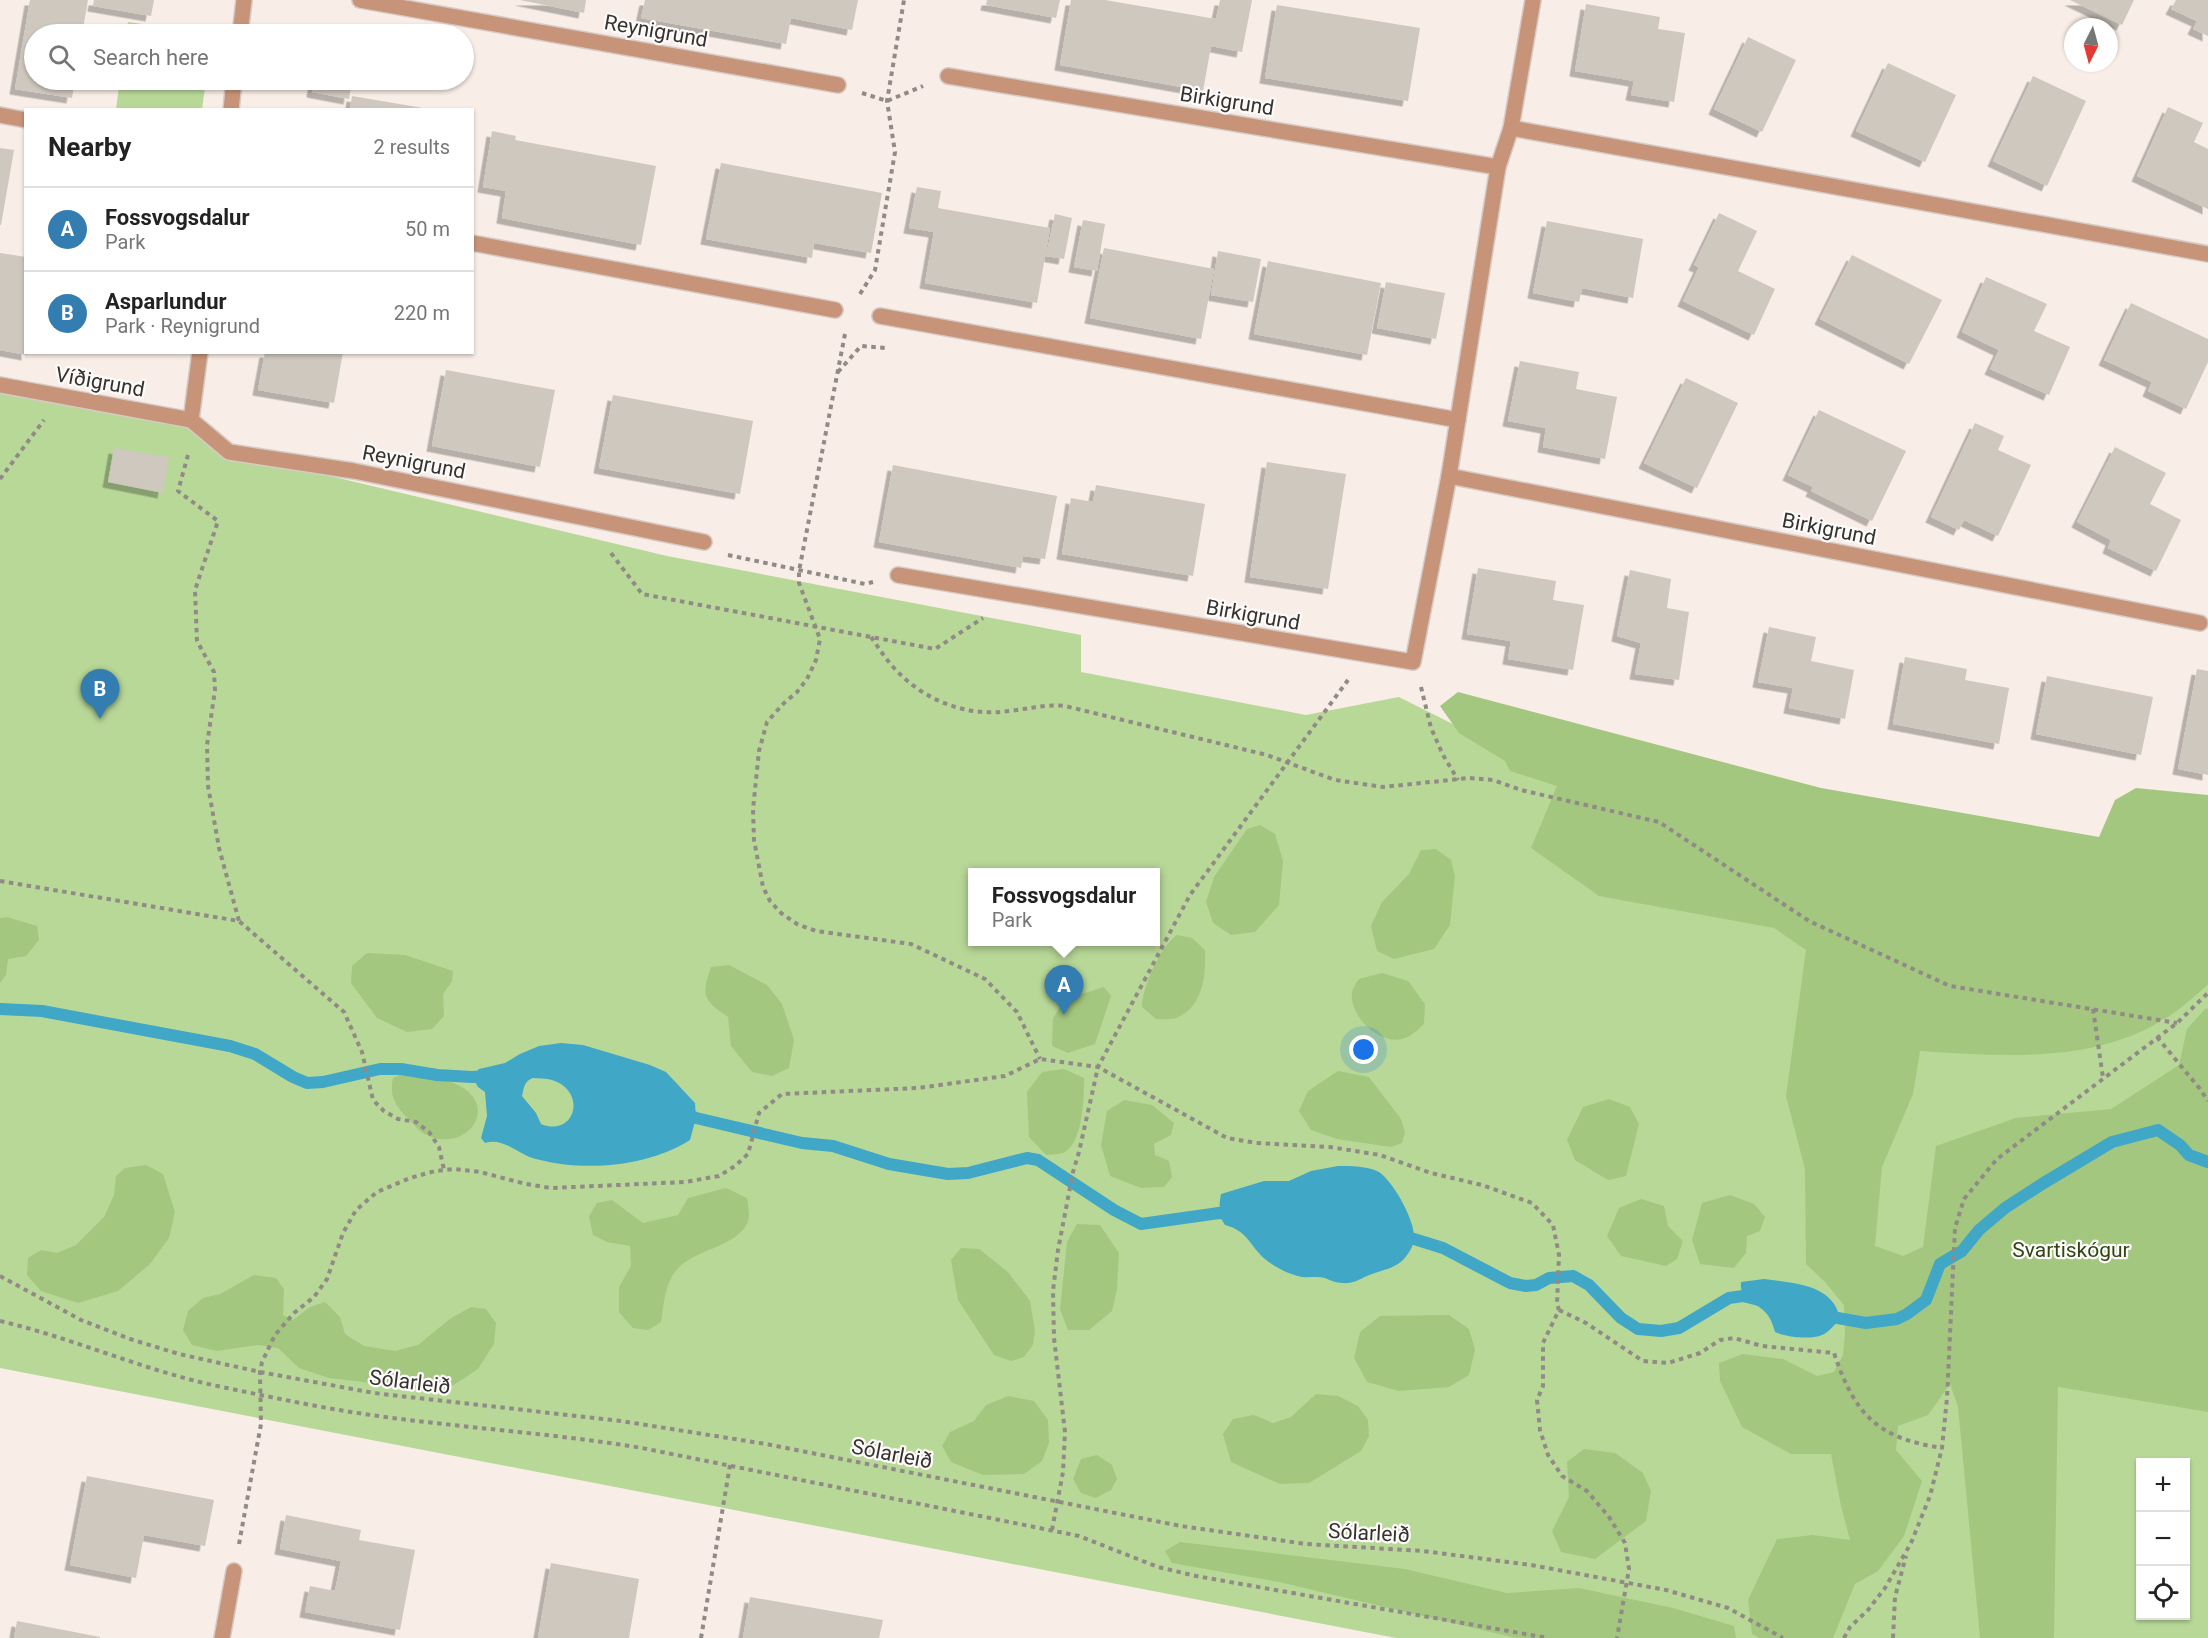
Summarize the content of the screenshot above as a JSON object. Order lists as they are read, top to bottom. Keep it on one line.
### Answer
{"streets":{"street":["Reynigrund","Birkigrund","Víðigrund"],"path":["Sólarleið"]},"crossings":[["Reynigrund","Víðigrund"]],"parks":["Svartiskógur"],"north":"bottom","page":{"search":"Search here","heading":["Nearby","2 results"],"list":[{"mark":"A","name":"Fossvogsdalur","note":"Park","value":"50 m"},{"mark":"B","name":"Asparlundur","note":"Park · Reynigrund","value":"220 m"}],"pins":["B","A"],"popup":["Fossvogsdalur","Park"],"map_buttons":["+","−"]}}
